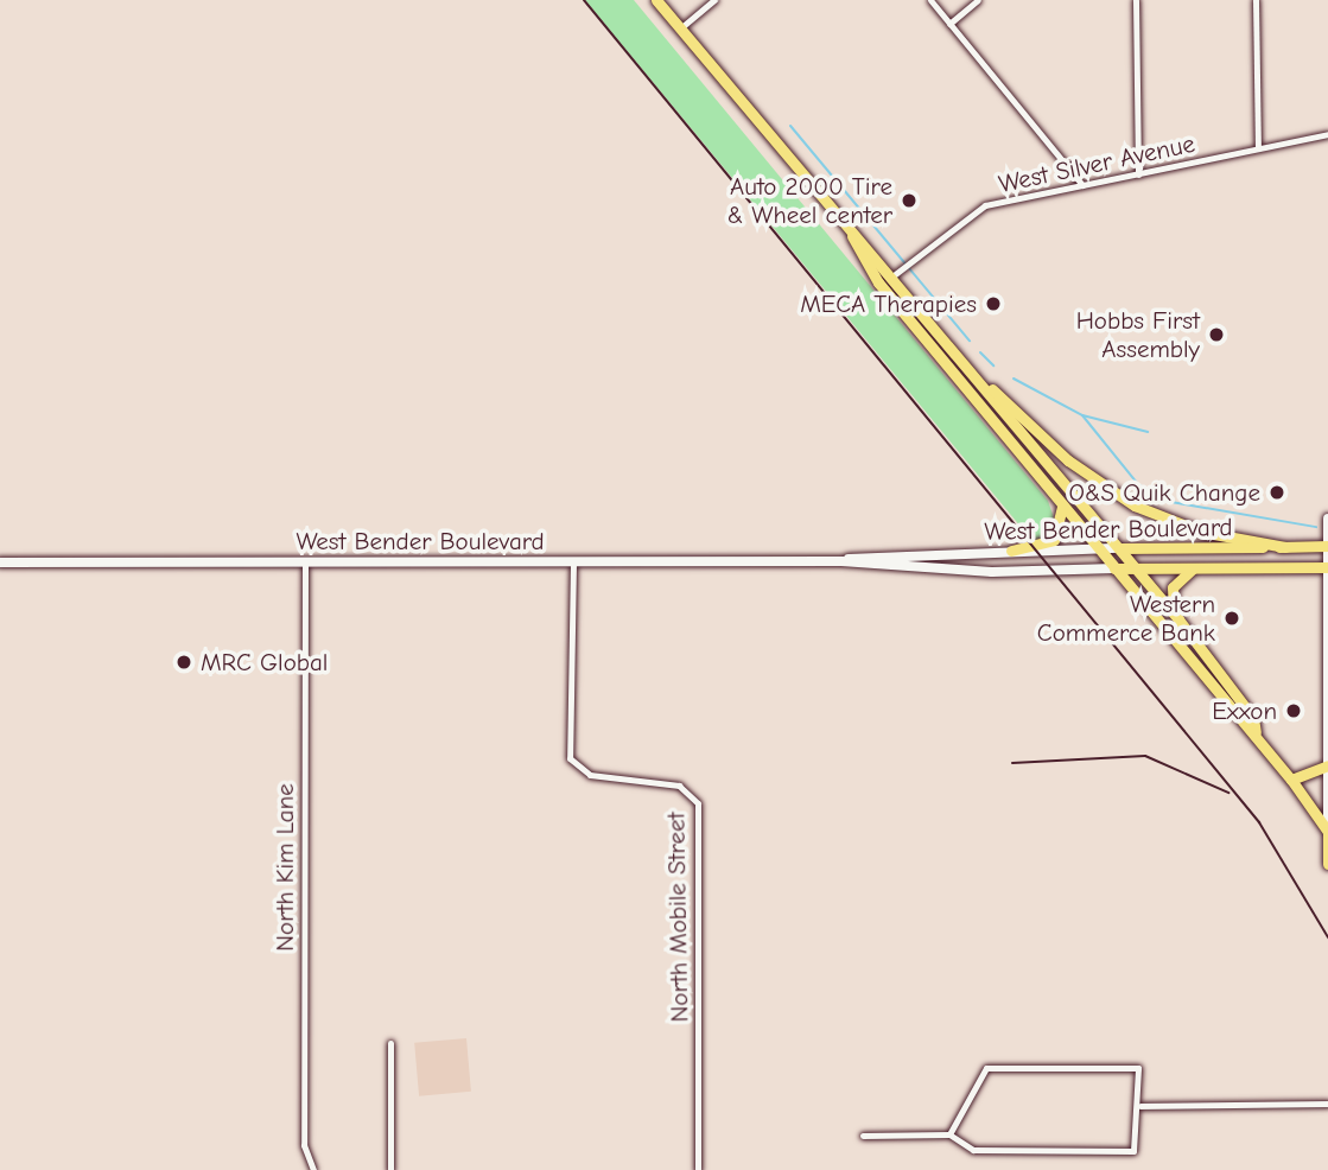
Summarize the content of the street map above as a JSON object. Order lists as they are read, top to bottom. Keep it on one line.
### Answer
{"streets":{"main road":["West Bender Boulevard"],"street":["West Silver Avenue","North Kim Lane","North Mobile Street"]},"crossings":[["West Bender Boulevard","North Kim Lane"],["West Bender Boulevard","North Mobile Street"]],"places":["Auto 2000 Tire & Wheel center","MECA Therapies","Hobbs First Assembly","O&S Quik Change","Western Commerce Bank","MRC Global","Exxon"]}
